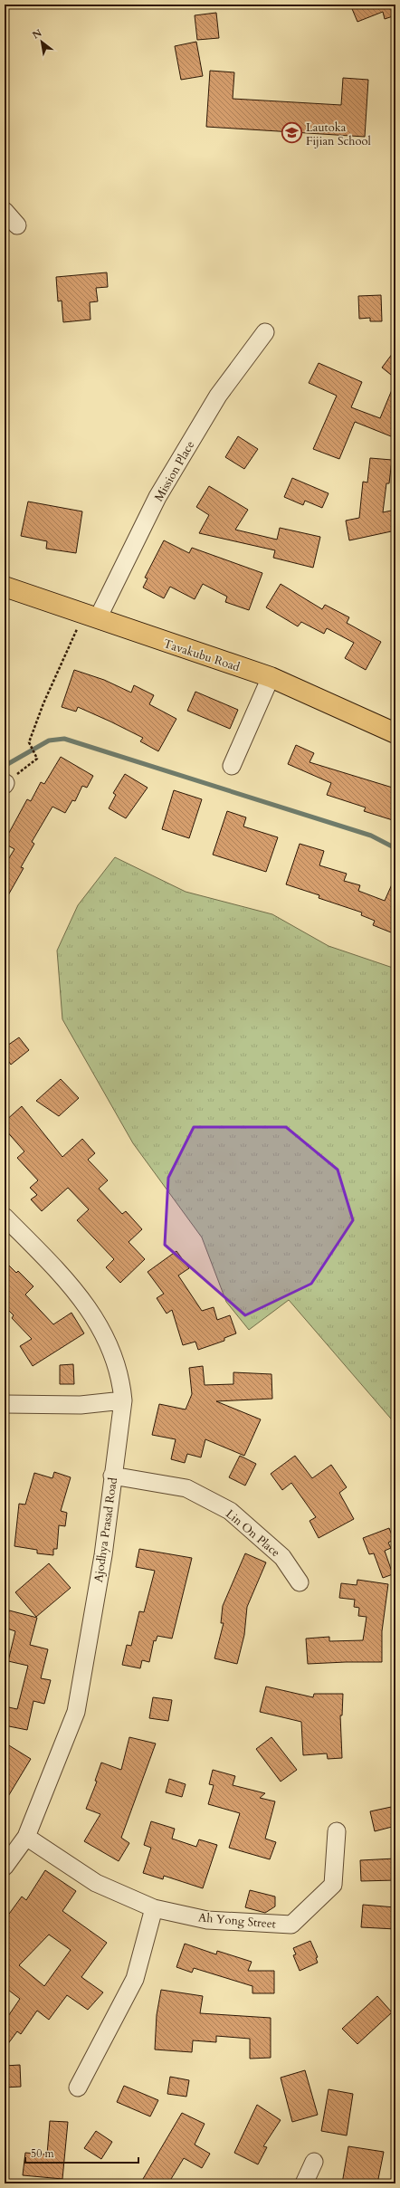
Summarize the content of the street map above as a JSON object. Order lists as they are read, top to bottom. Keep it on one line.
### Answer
{"streets":{"main road":["Tavakubu Road"],"street":["Mission Place","Ajodhya Prasad Road","Lin On Place","Ah Yong Street"]},"crossings":[["Mission Place","Tavakubu Road"],["Ajodhya Prasad Road","Lin On Place"],["Ajodhya Prasad Road","Ah Yong Street"]],"places":{"school or university":["Lautoka Fijian School"]},"scale_bar":"50 m","north":"top left"}
